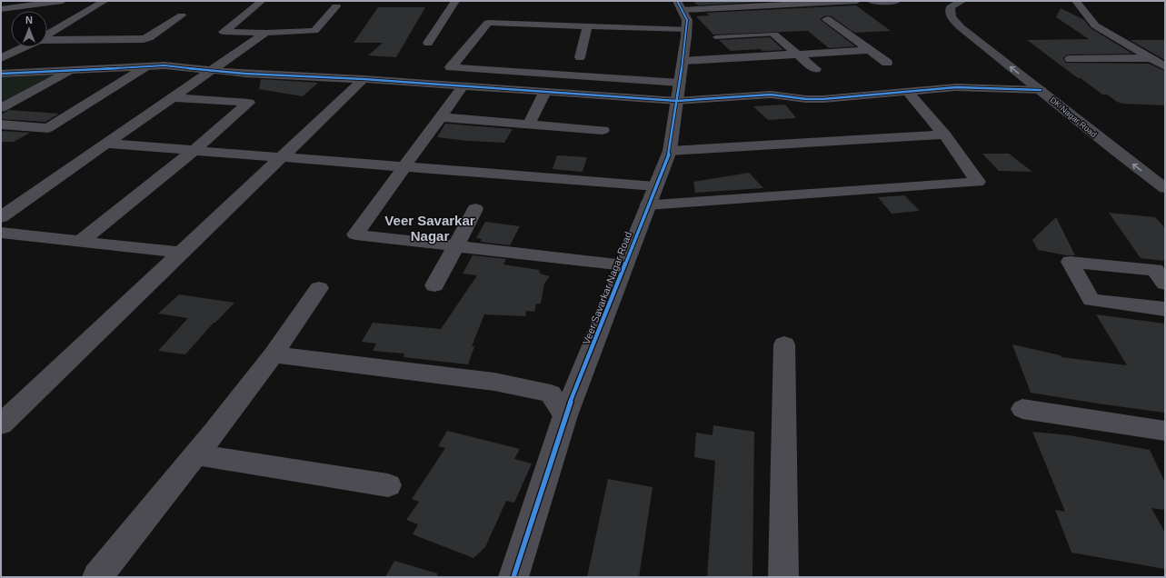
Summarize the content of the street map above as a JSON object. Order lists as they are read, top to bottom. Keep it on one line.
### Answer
{"streets":{"main road":["DK Nagar Road"],"street":["Veer Savarkar Nagar Road"]},"districts":["Veer Savarkar Nagar"],"north":"top"}
